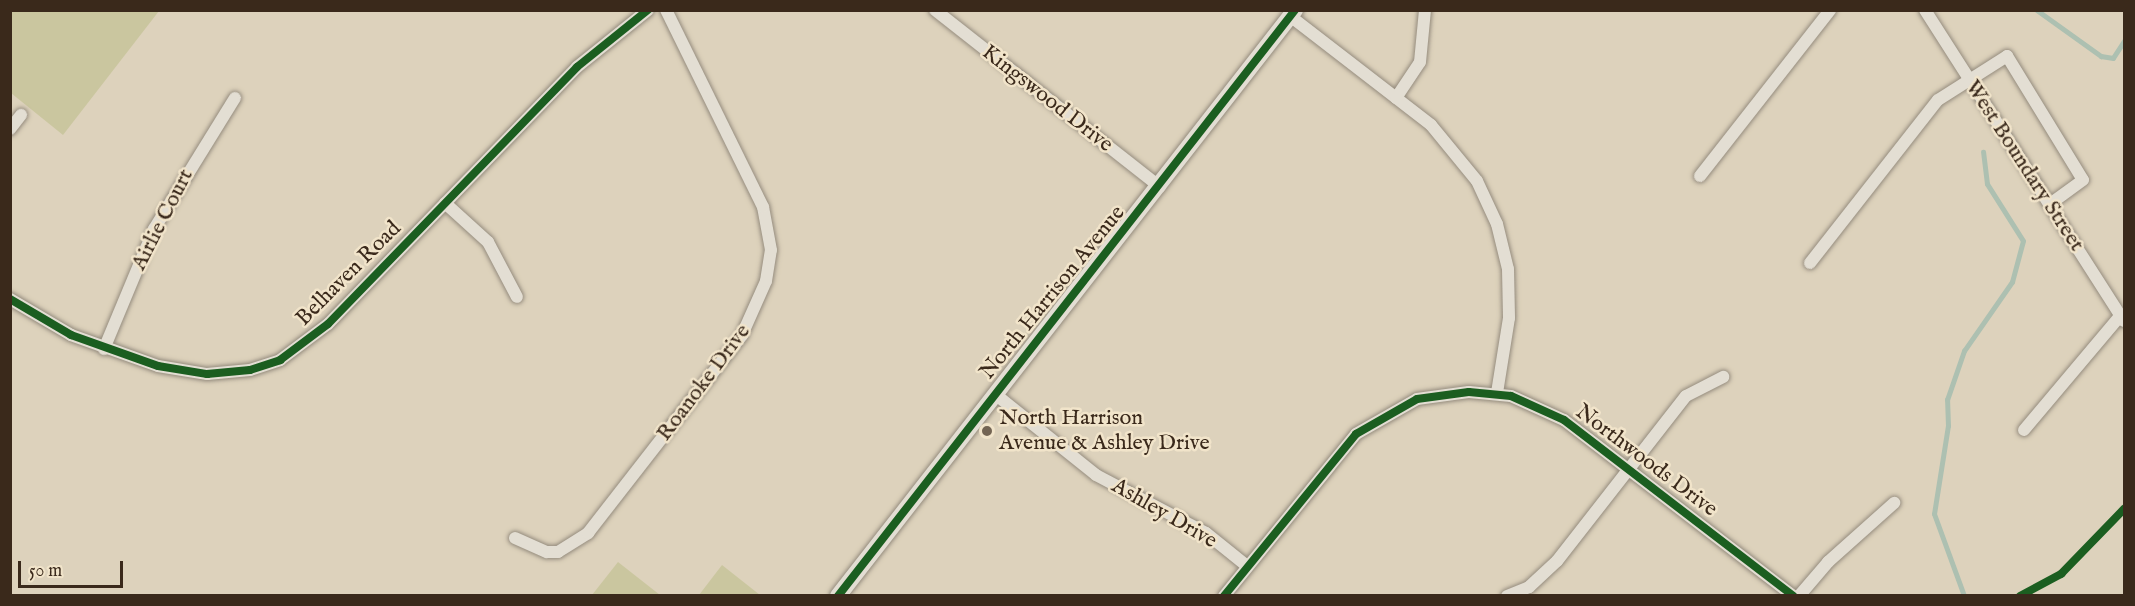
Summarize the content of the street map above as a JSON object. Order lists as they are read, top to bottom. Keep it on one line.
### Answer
{"streets":{"main road":["North Harrison Avenue"],"street":["Kingswood Drive","West Boundary Street","Airlie Court","Belhaven Road","Roanoke Drive","Northwoods Drive","Ashley Drive"]},"crossings":[["Kingswood Drive","North Harrison Avenue"],["Airlie Court","Belhaven Road"],["North Harrison Avenue","Ashley Drive"],["Northwoods Drive","Ashley Drive"]],"places":["North Harrison Avenue & Ashley Drive"],"scale_bar":"50 m"}
